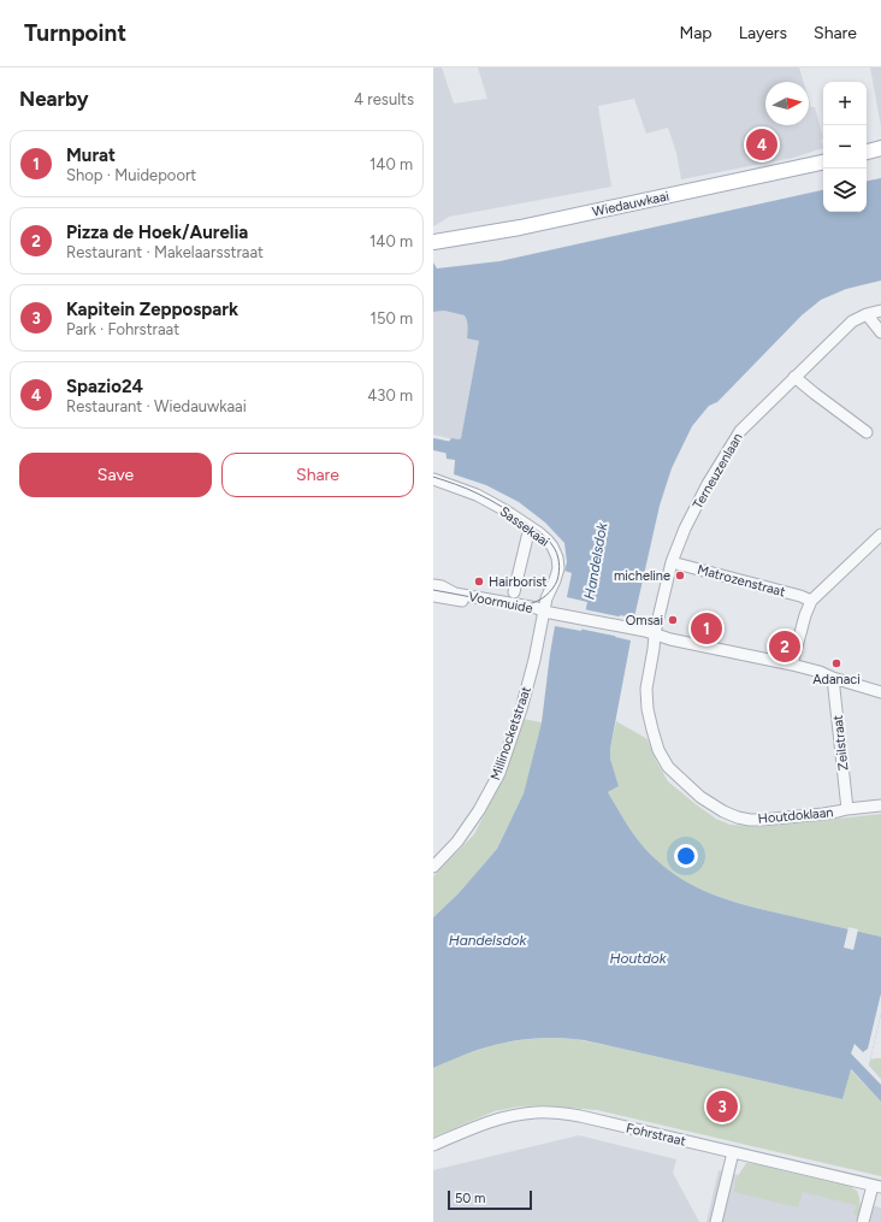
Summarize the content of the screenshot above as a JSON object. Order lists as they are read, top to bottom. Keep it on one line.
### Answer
{"streets":{"main road":["Wiedauwkaai"],"street":["Terneuzenlaan","Sassekaai","Matrozenstraat","Voormuide","Millinocketstraat","Zeilstraat","Houtdoklaan","Fohrstraat"]},"crossings":[["Terneuzenlaan","Matrozenstraat"],["Terneuzenlaan","Houtdoklaan"],["Sassekaai","Voormuide"],["Sassekaai","Millinocketstraat"],["Voormuide","Millinocketstraat"],["Zeilstraat","Houtdoklaan"]],"water":["Handelsdok","Houtdok"],"places":["micheline","Hairborist","Omsai","Adanaci"],"scale_bar":"50 m","north":"right","page":{"header":"Turnpoint","nav":["Map","Layers","Share"],"heading":["Nearby","4 results"],"map_buttons":["+","−"],"pins":["4","1","2","3"],"list":[{"mark":"1","name":"Murat","note":"Shop · Muidepoort","value":"140 m"},{"mark":"2","name":"Pizza de Hoek/Aurelia","note":"Restaurant · Makelaarsstraat","value":"140 m"},{"mark":"3","name":"Kapitein Zeppospark","note":"Park · Fohrstraat","value":"150 m"},{"mark":"4","name":"Spazio24","note":"Restaurant · Wiedauwkaai","value":"430 m"}],"buttons":["Save","Share"],"scale":"50 m"}}
